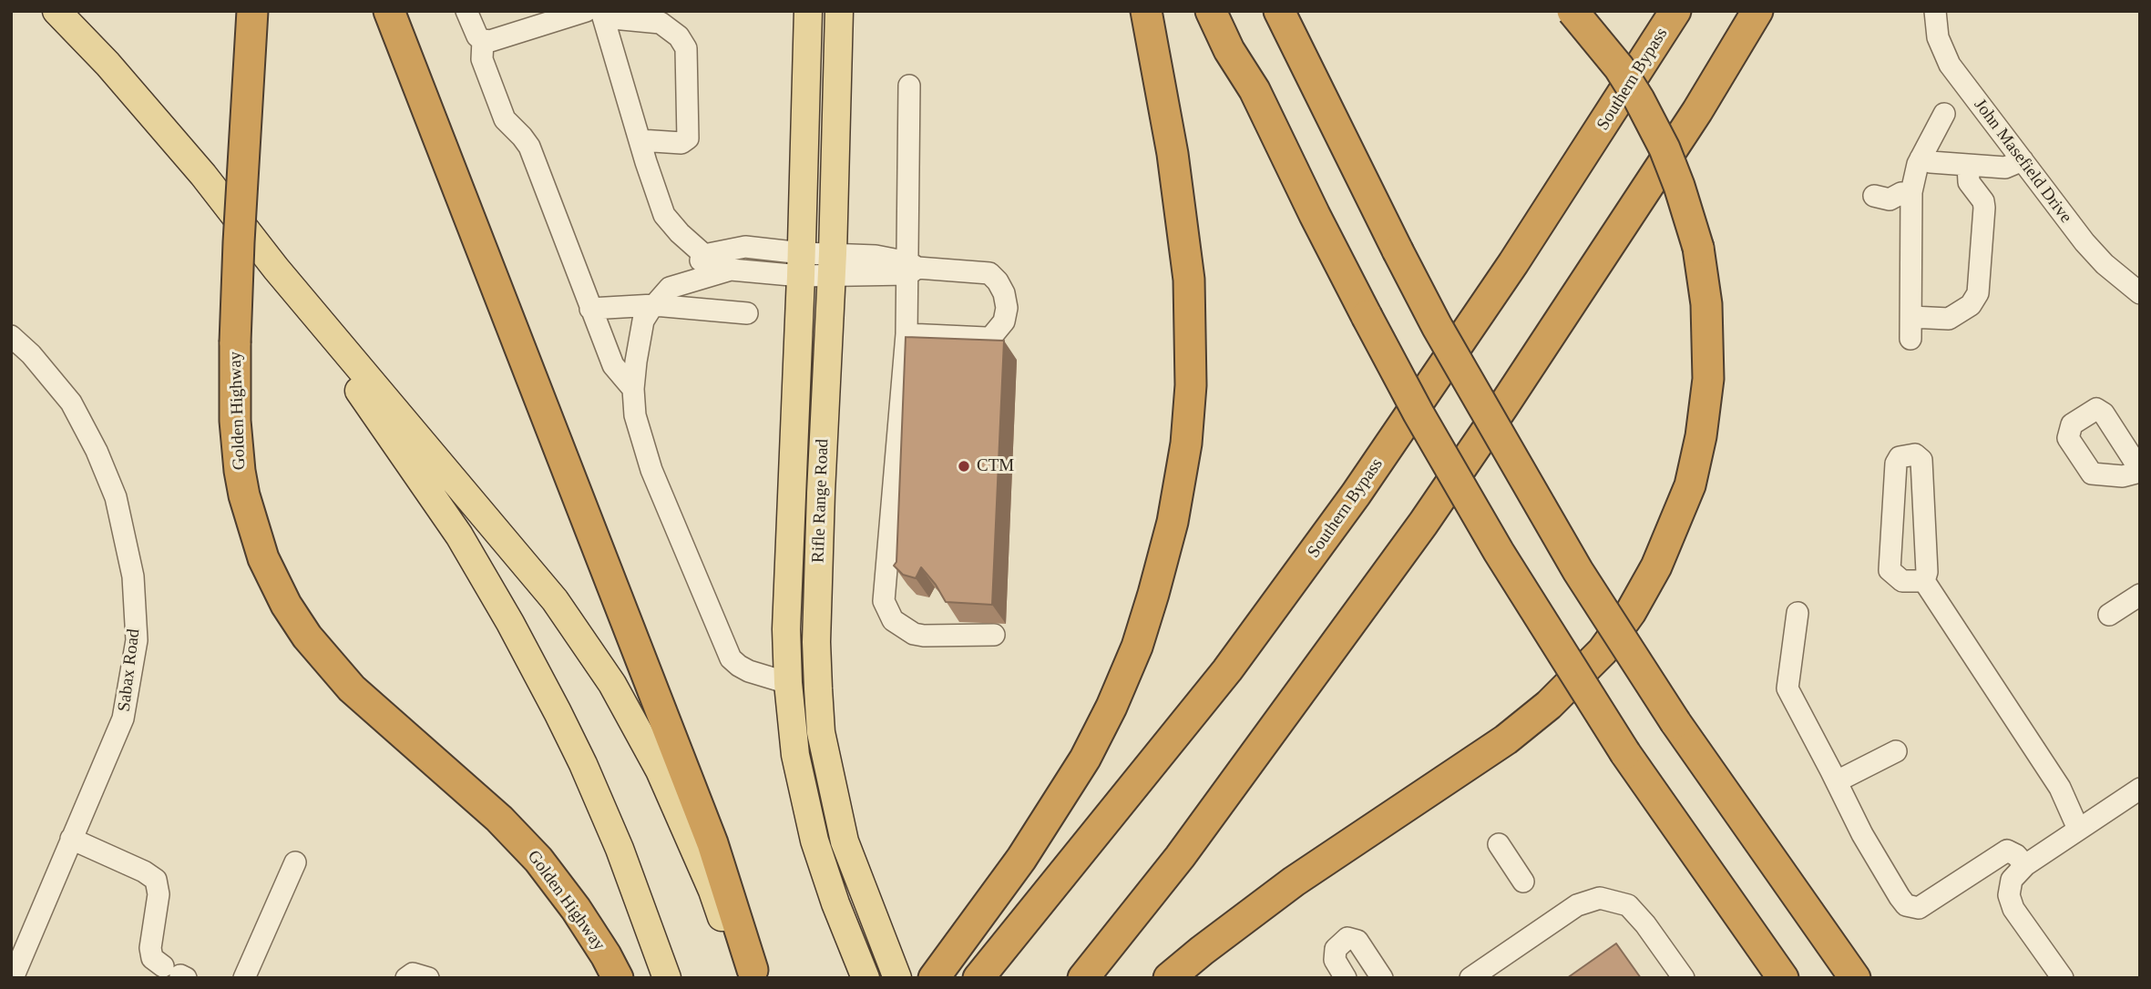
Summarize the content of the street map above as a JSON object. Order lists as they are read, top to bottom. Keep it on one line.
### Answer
{"streets":{"highway":["Southern Bypass","Golden Highway"],"main road":["Rifle Range Road"],"street":["John Masefield Drive","Sabax Road"]},"places":["CTM"]}
